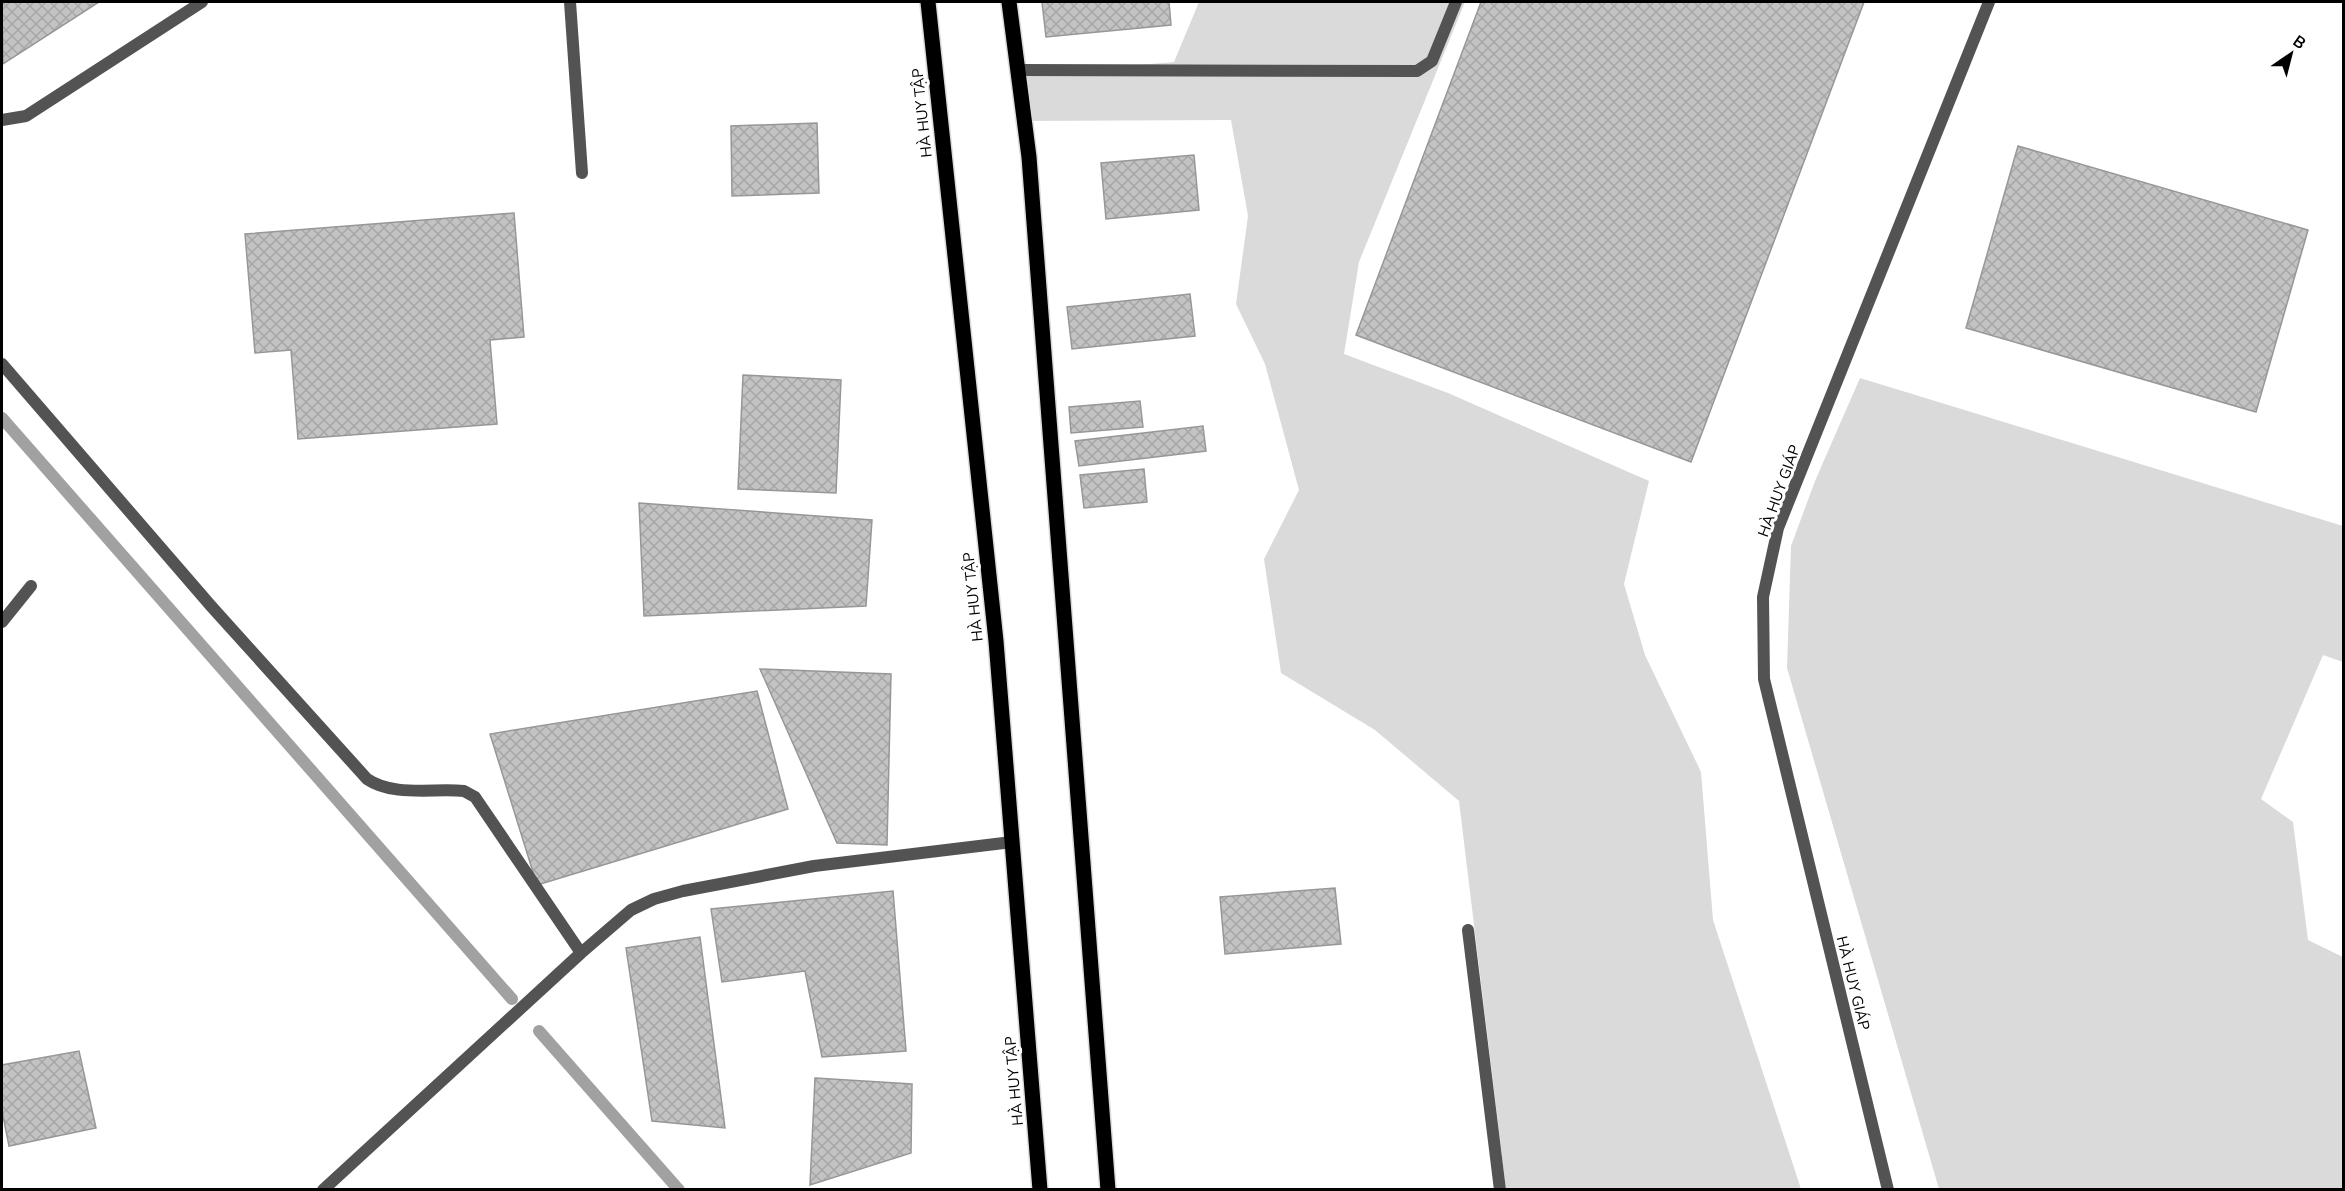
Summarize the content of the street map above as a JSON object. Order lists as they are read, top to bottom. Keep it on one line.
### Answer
{"streets":{"main road":["HÀ HUY TẬP"],"street":["HÀ HUY GIÁP"]},"north":"top right"}
